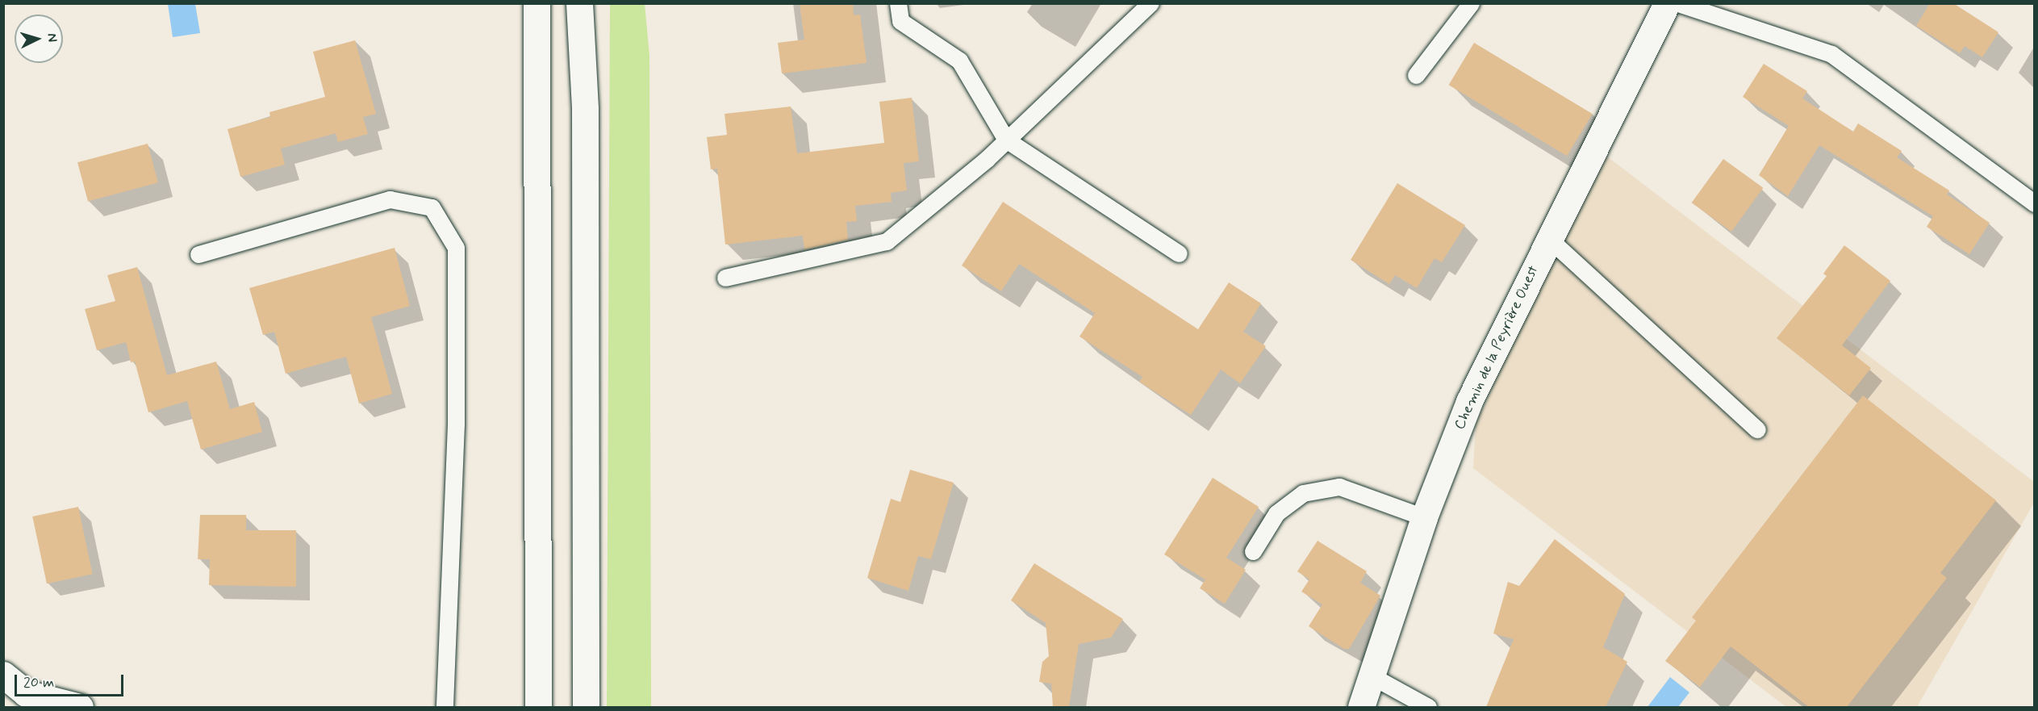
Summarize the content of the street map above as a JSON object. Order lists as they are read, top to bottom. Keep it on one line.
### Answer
{"streets":{"main road":["Chemin de la Peyrière Ouest"]},"scale_bar":"20 m","north":"right"}
